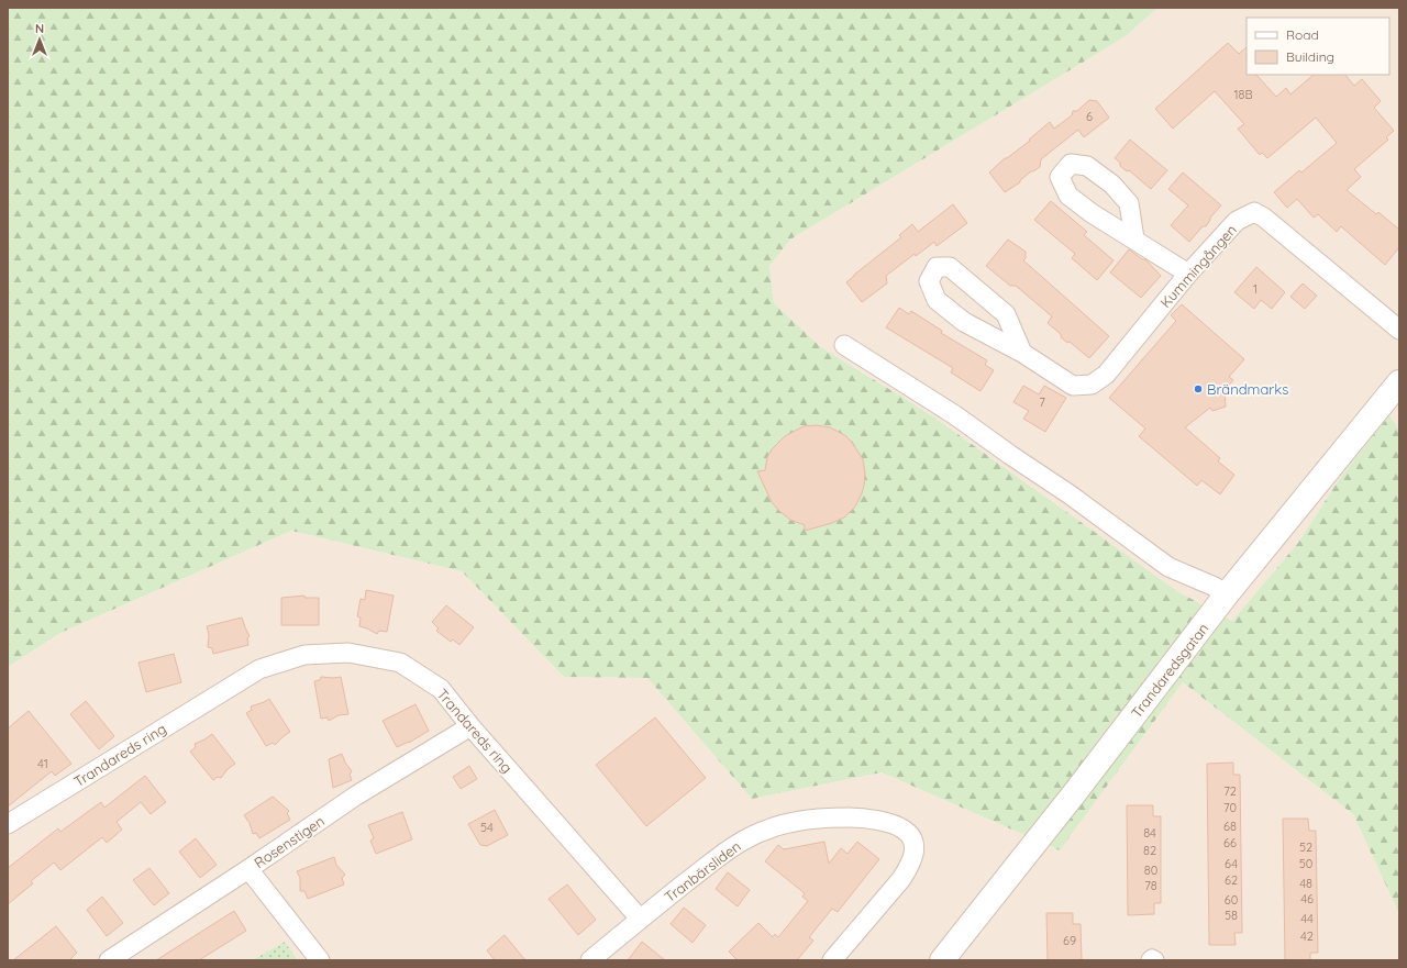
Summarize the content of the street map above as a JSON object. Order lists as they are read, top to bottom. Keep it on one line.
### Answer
{"streets":{"street":["Kummingången","Trandaredsgatan","Trandareds ring","Rosenstigen","Tranbärsliden"]},"crossings":[["Trandareds ring","Rosenstigen"],["Trandareds ring","Tranbärsliden"]],"places":["Brändmarks"],"house_numbers":["18B","6","1","7","41","72","70","68","54","84","66","52","82","64","50","80","62","48","78","46","60","58","44","42","69"],"legend":["Road","Building"],"north":"top"}
